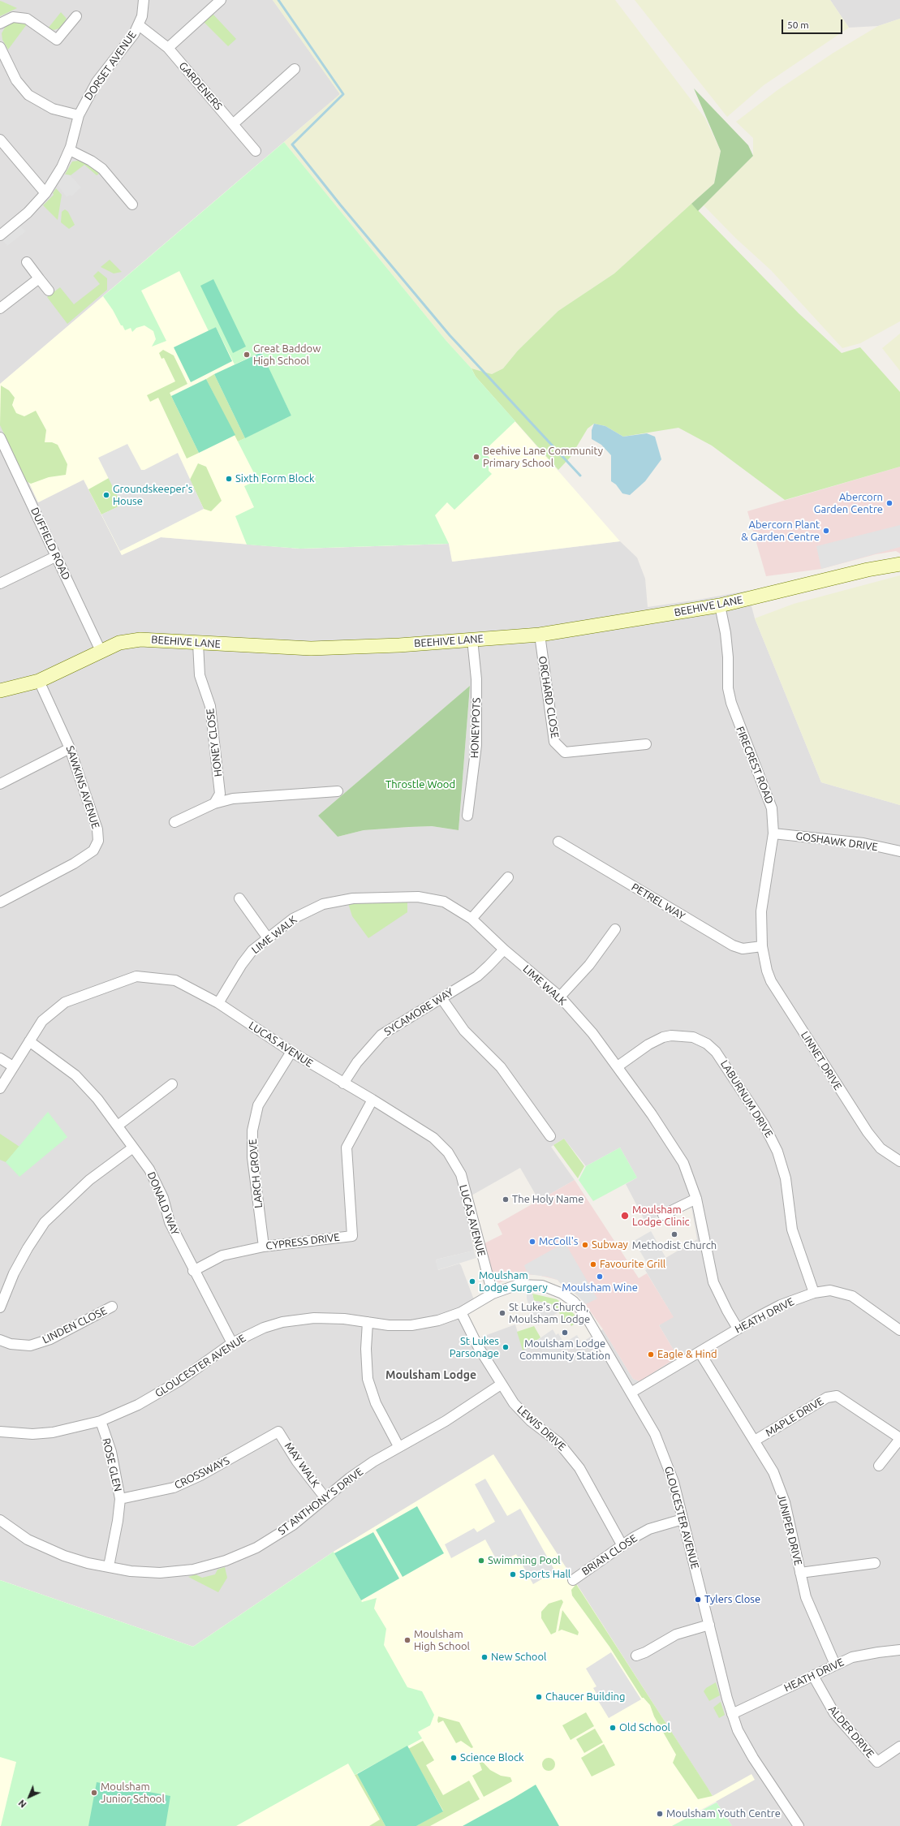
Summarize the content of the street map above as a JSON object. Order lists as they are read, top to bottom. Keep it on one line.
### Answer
{"streets":{"main road":["BEEHIVE LANE"],"street":["DORSET AVENUE","GARDENERS","DUFFIELD ROAD","ORCHARD CLOSE","HONEYPOTS","HONEY CLOSE","FIRECREST ROAD","SAWKINS AVENUE","GOSHAWK DRIVE","PETREL WAY","LIME WALK","SYCAMORE WAY","LUCAS AVENUE","LINNET DRIVE","LABURNUM DRIVE","LARCH GROVE","DONALD WAY","CYPRESS DRIVE","HEATH DRIVE","LINDEN CLOSE","GLOUCESTER AVENUE","MAPLE DRIVE","LEWIS DRIVE","ROSE GLEN","MAY WALK","CROSSWAYS","ST ANTHONY'S DRIVE","JUNIPER DRIVE","BRIAN CLOSE","ALDER DRIVE"]},"crossings":[["DORSET AVENUE","GARDENERS"],["DUFFIELD ROAD","BEEHIVE LANE"],["BEEHIVE LANE","ORCHARD CLOSE"],["BEEHIVE LANE","HONEYPOTS"],["BEEHIVE LANE","HONEY CLOSE"],["BEEHIVE LANE","FIRECREST ROAD"],["BEEHIVE LANE","SAWKINS AVENUE"],["FIRECREST ROAD","GOSHAWK DRIVE"],["FIRECREST ROAD","PETREL WAY"],["FIRECREST ROAD","LINNET DRIVE"],["PETREL WAY","LINNET DRIVE"],["LIME WALK","SYCAMORE WAY"],["LIME WALK","LUCAS AVENUE"],["LIME WALK","LABURNUM DRIVE"],["LIME WALK","HEATH DRIVE"],["SYCAMORE WAY","LUCAS AVENUE"],["LUCAS AVENUE","LARCH GROVE"],["LUCAS AVENUE","DONALD WAY"],["LUCAS AVENUE","CYPRESS DRIVE"],["LUCAS AVENUE","GLOUCESTER AVENUE"],["LABURNUM DRIVE","HEATH DRIVE"],["LARCH GROVE","CYPRESS DRIVE"],["DONALD WAY","CYPRESS DRIVE"],["DONALD WAY","GLOUCESTER AVENUE"],["HEATH DRIVE","GLOUCESTER AVENUE"],["HEATH DRIVE","JUNIPER DRIVE"],["HEATH DRIVE","ALDER DRIVE"],["GLOUCESTER AVENUE","LEWIS DRIVE"],["GLOUCESTER AVENUE","ROSE GLEN"],["GLOUCESTER AVENUE","BRIAN CLOSE"],["MAPLE DRIVE","JUNIPER DRIVE"],["LEWIS DRIVE","ST ANTHONY'S DRIVE"],["LEWIS DRIVE","BRIAN CLOSE"],["ROSE GLEN","CROSSWAYS"],["ROSE GLEN","ST ANTHONY'S DRIVE"],["MAY WALK","CROSSWAYS"],["MAY WALK","ST ANTHONY'S DRIVE"]],"districts":["Moulsham Lodge"],"parks":["Throstle Wood"],"places":["Great Baddow High School","Beehive Lane Community Primary School","Sixth Form Block","Groundskeeper's House","Abercorn Garden Centre","Abercorn Plant & Garden Centre","The Holy Name","Moulsham Lodge Clinic","Methodist Church","McColl's","Subway","Favourite Grill","Moulsham Wine","Moulsham Lodge Surgery","St Luke's Church, Moulsham Lodge","Moulsham Lodge Community Station","St Lukes Parsonage","Eagle & Hind","Swimming Pool","Sports Hall","Tylers Close","Moulsham High School","New School","Chaucer Building","Old School","Science Block","Moulsham Junior School","Moulsham Youth Centre"],"scale_bar":"50 m","north":"bottom left"}
